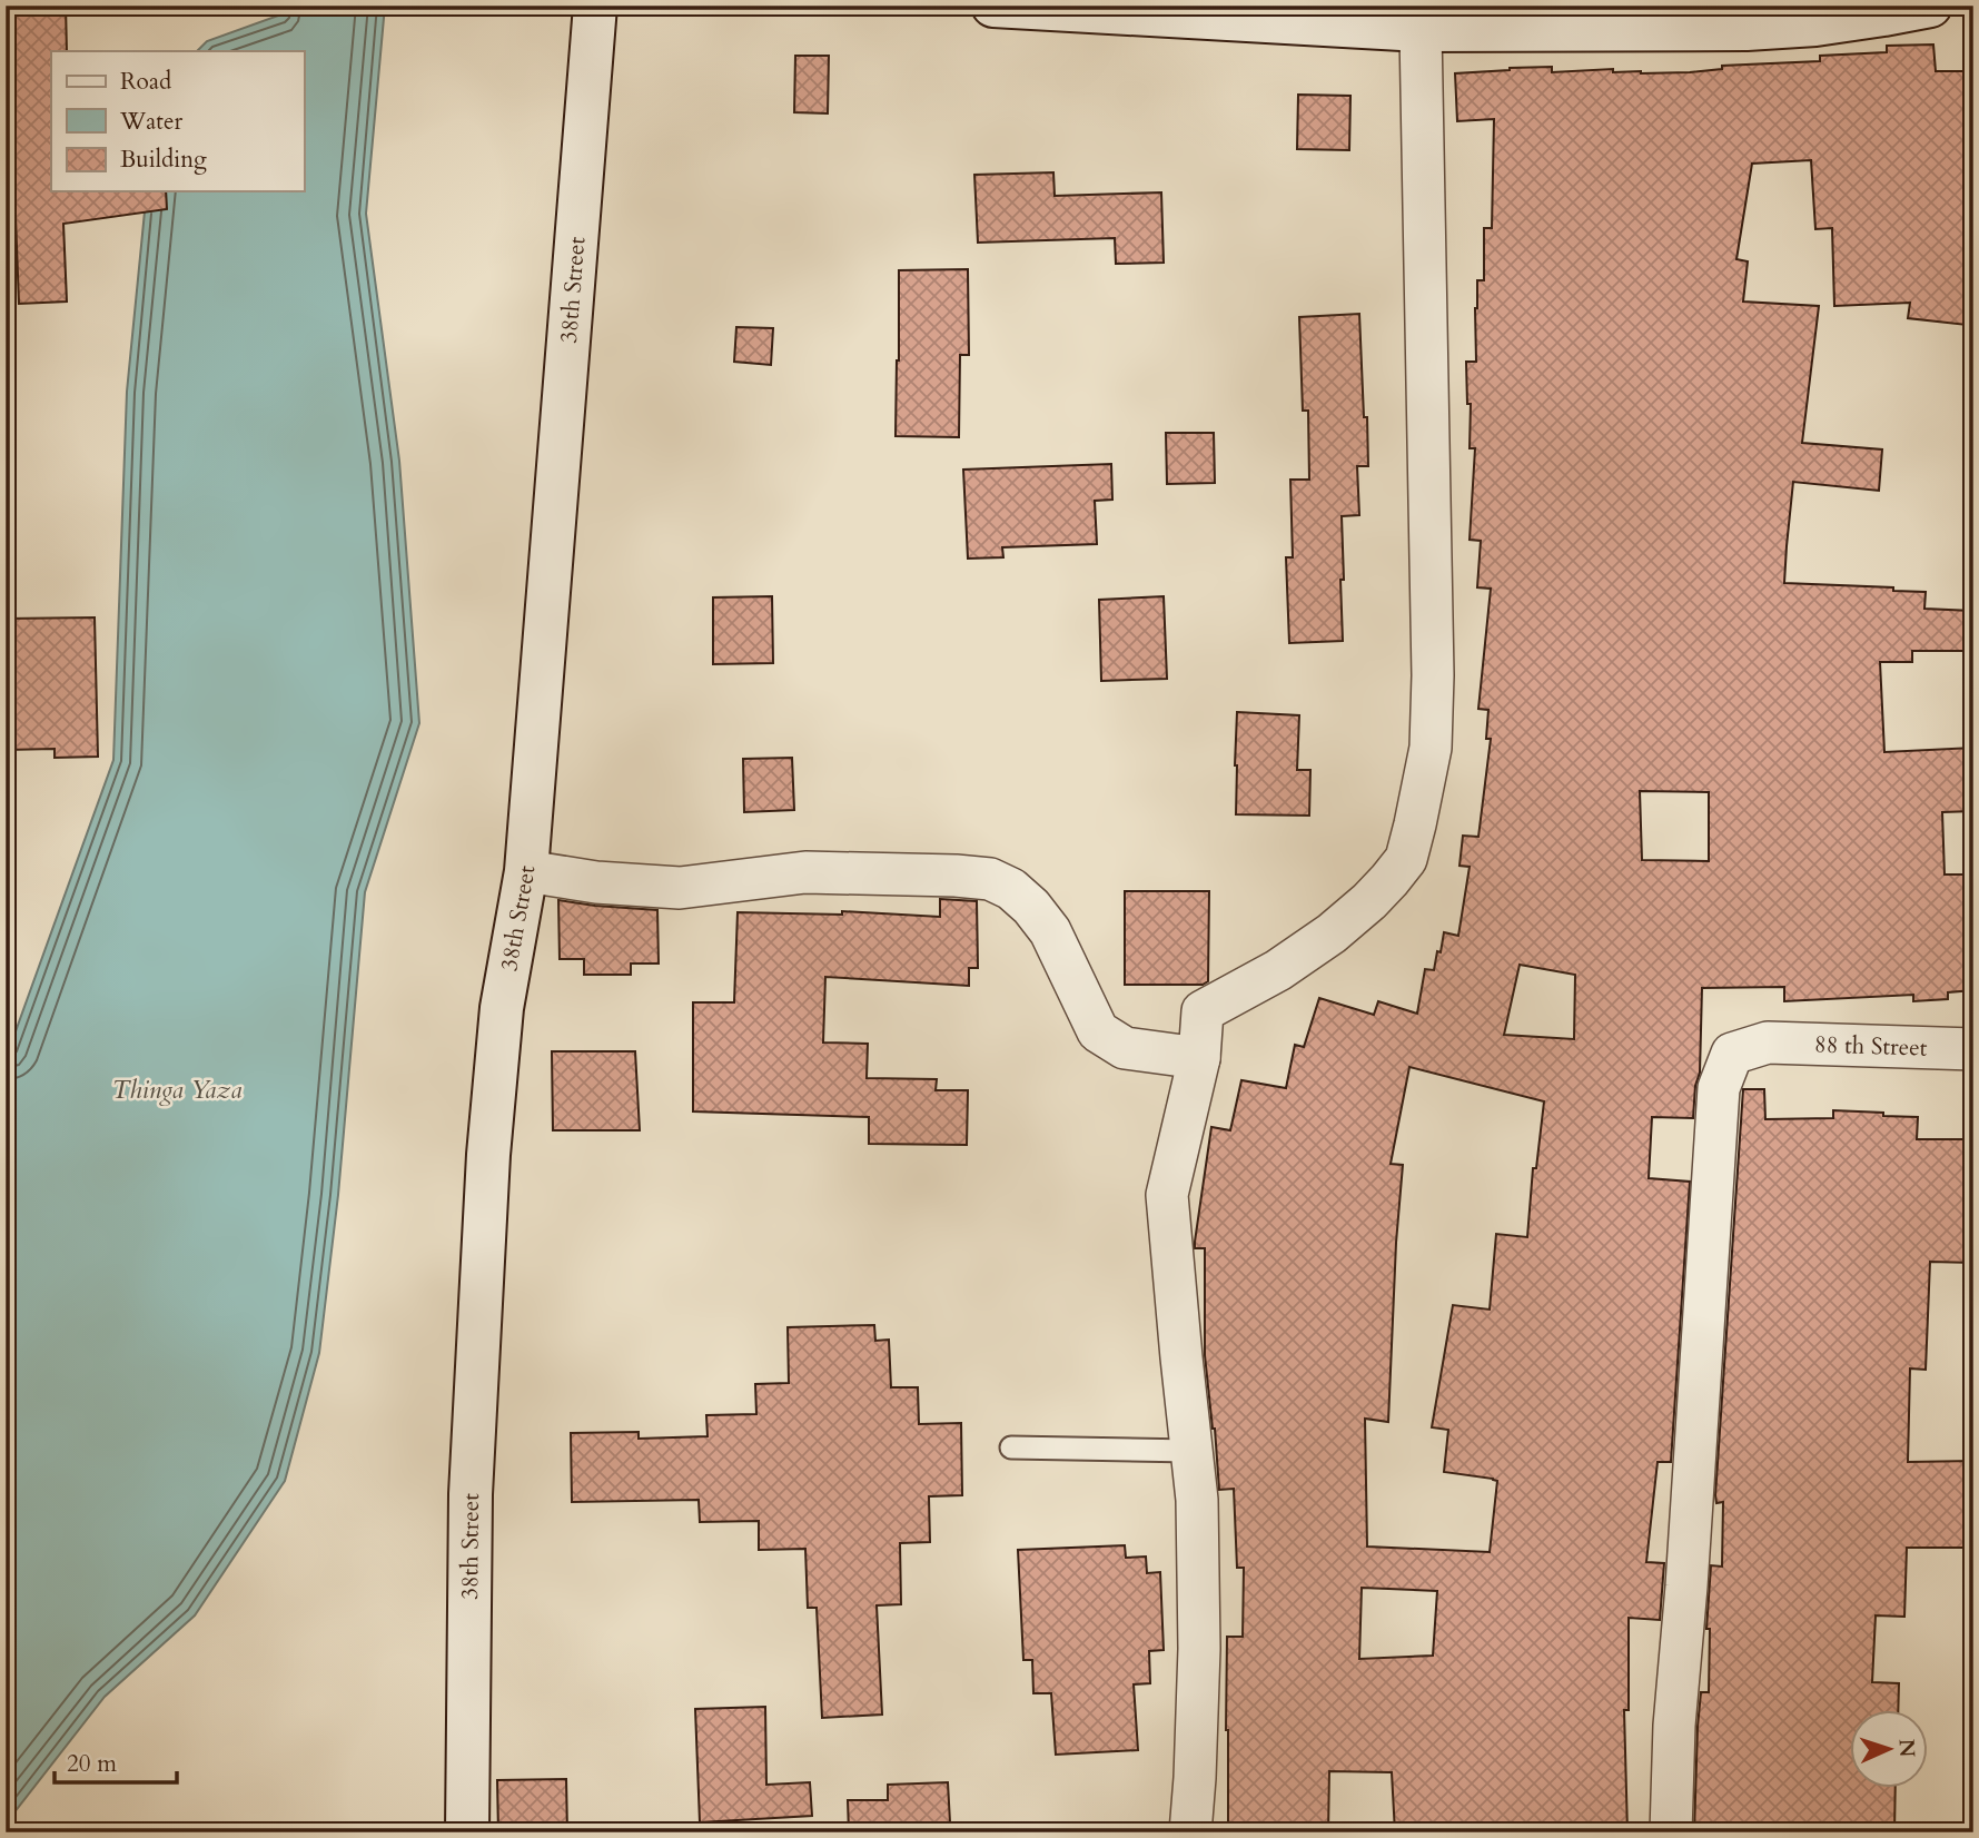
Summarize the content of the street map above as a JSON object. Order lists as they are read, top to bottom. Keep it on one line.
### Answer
{"streets":{"main road":["38th Street"],"street":["88 th Street"]},"water":["Thinga Yaza"],"legend":["Road","Water","Building"],"scale_bar":"20 m","north":"right"}
